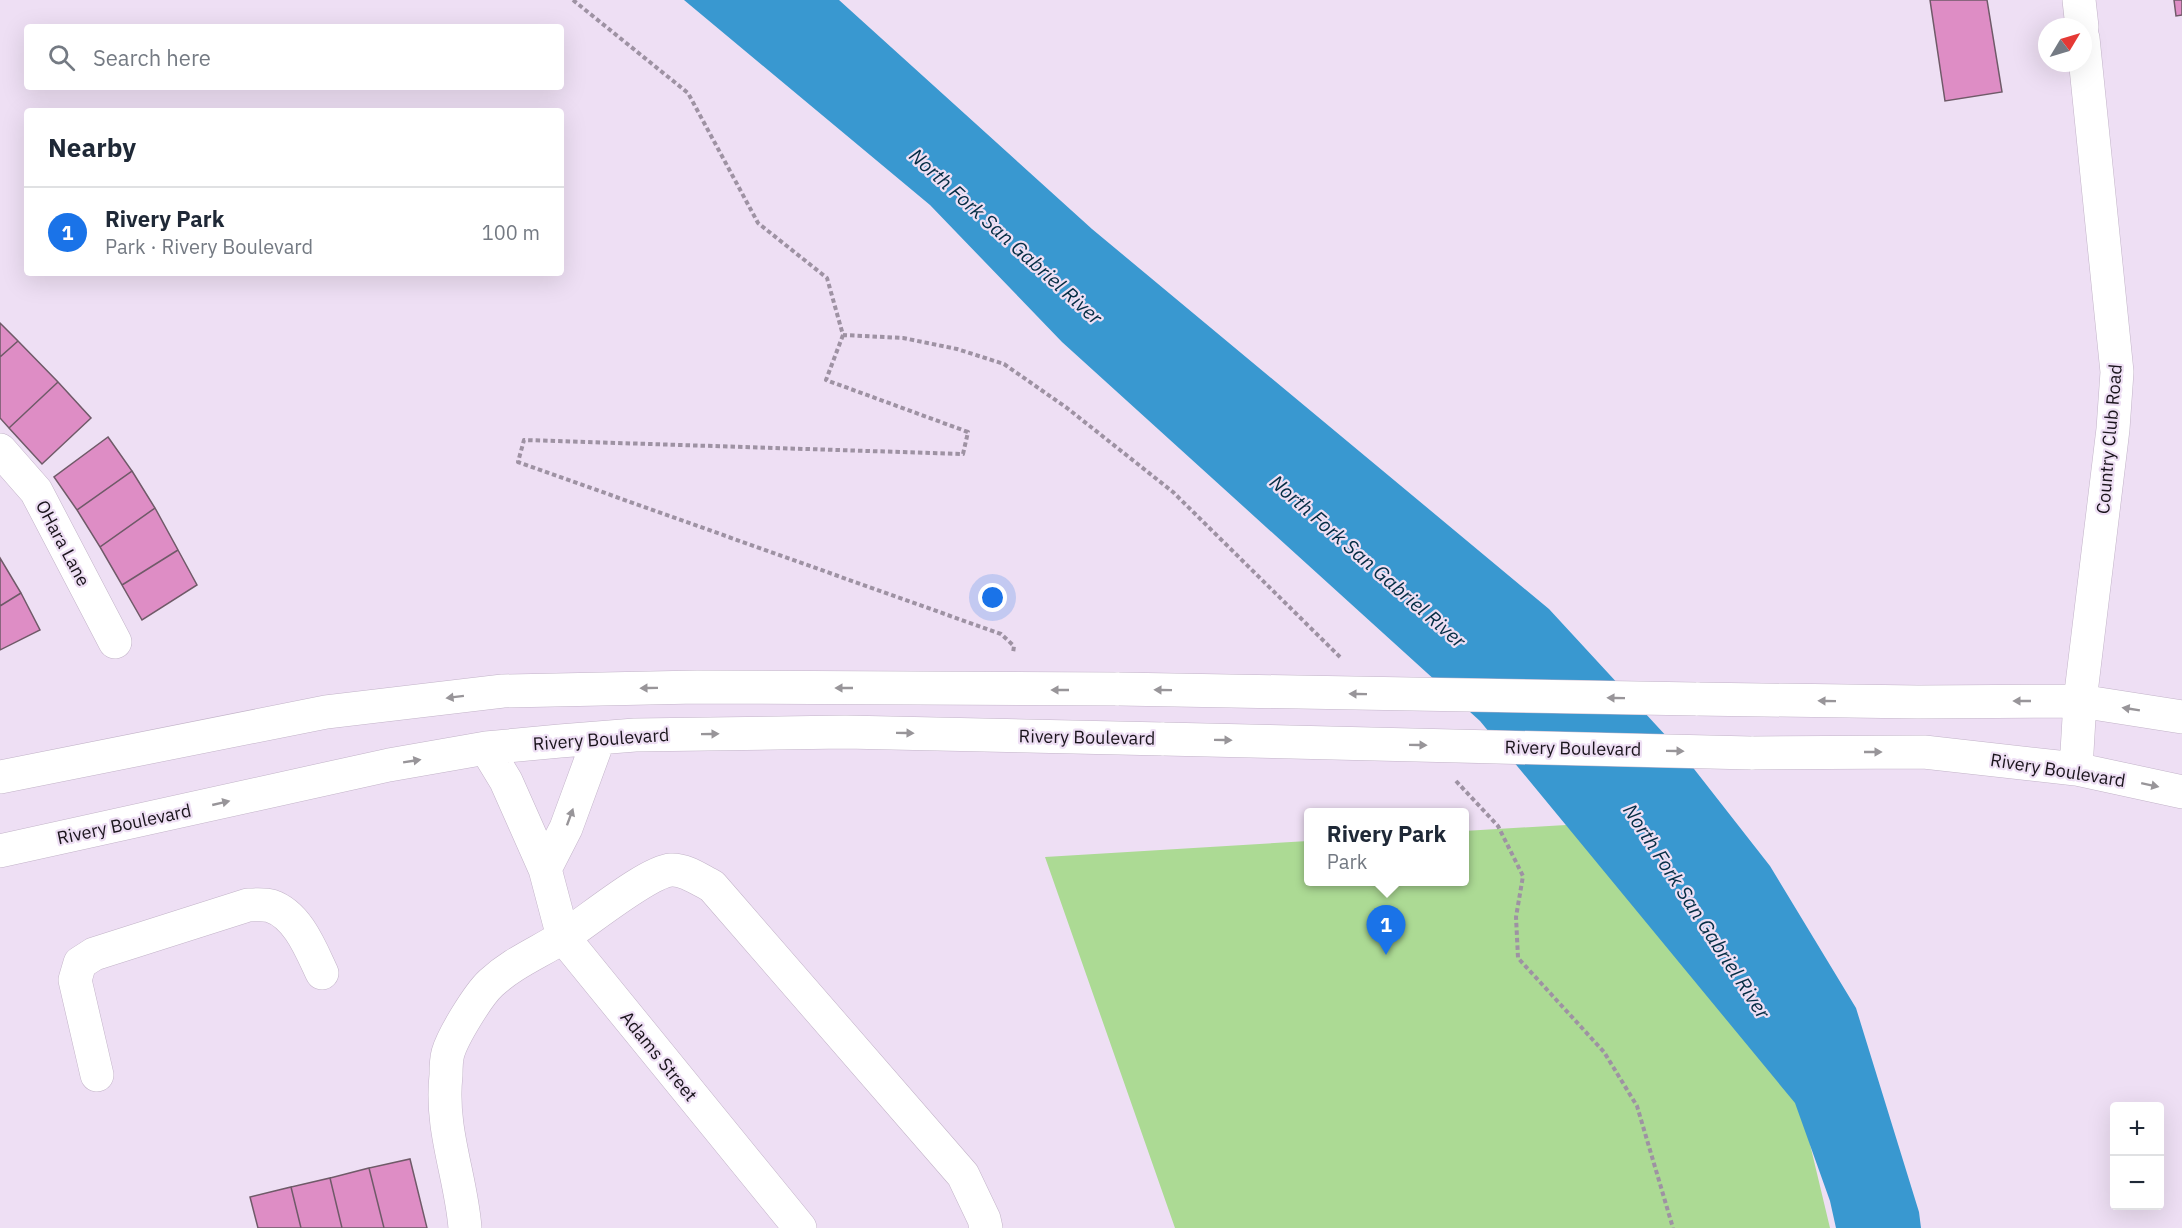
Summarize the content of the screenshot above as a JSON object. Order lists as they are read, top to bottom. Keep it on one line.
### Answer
{"streets":{"street":["Country Club Road","OHara Lane","Rivery Boulevard","Adams Street"]},"crossings":[["Country Club Road","Rivery Boulevard"],["Rivery Boulevard","Adams Street"]],"water":["North Fork San Gabriel River"],"north":"top right","page":{"search":"Search here","heading":"Nearby","list":[{"mark":"1","name":"Rivery Park","note":"Park · Rivery Boulevard","value":"100 m"}],"popup":["Rivery Park","Park"],"pins":"1","map_buttons":["+","−"]}}
